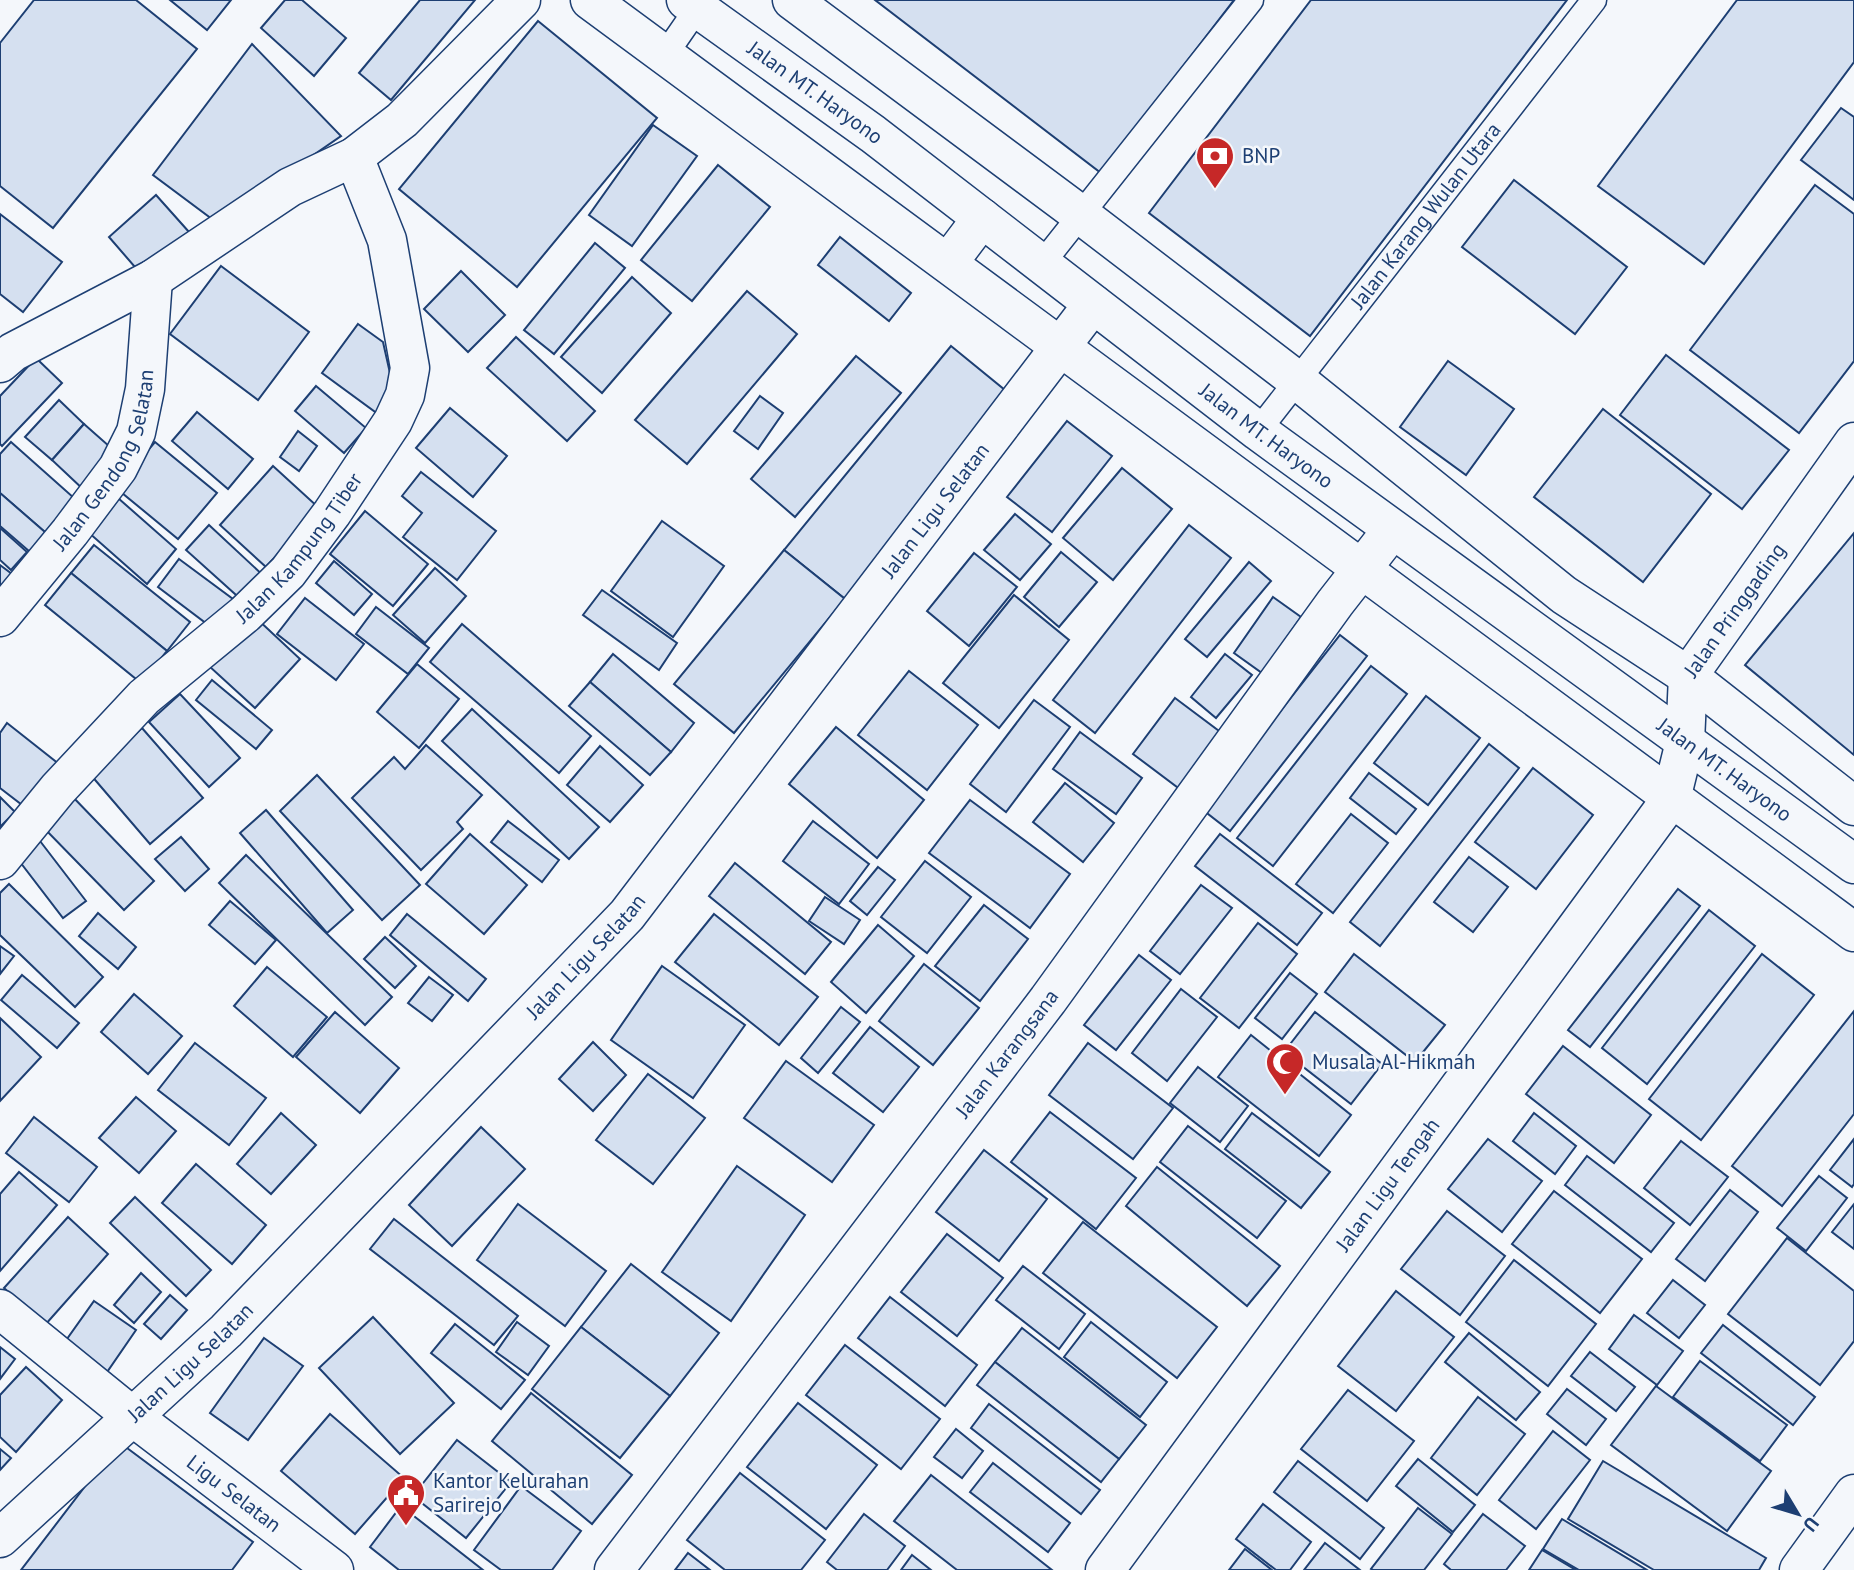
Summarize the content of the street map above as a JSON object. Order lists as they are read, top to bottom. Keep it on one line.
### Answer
{"streets":{"street":["Jalan MT. Haryono","Jalan Gendong Selatan","Jalan Ligu Selatan","Jalan Kampung Tiber","Jalan Pringgading","Jalan Karangsana","Jalan Ligu Tengah","Ligu Selatan"],"lane":["Jalan Karang Wulan Utara"]},"crossings":[["Jalan MT. Haryono","Jalan Karang Wulan Utara"],["Jalan MT. Haryono","Jalan Ligu Selatan"],["Jalan MT. Haryono","Jalan Pringgading"],["Jalan MT. Haryono","Jalan Karangsana"],["Jalan Ligu Selatan","Ligu Selatan"],["Jalan Pringgading","Jalan Ligu Tengah"]],"places":{"bank":["BNP"],"mosque":["Musala Al-Hikmah"],"public building":["Kantor Kelurahan Sarirejo"]},"north":"bottom right"}
